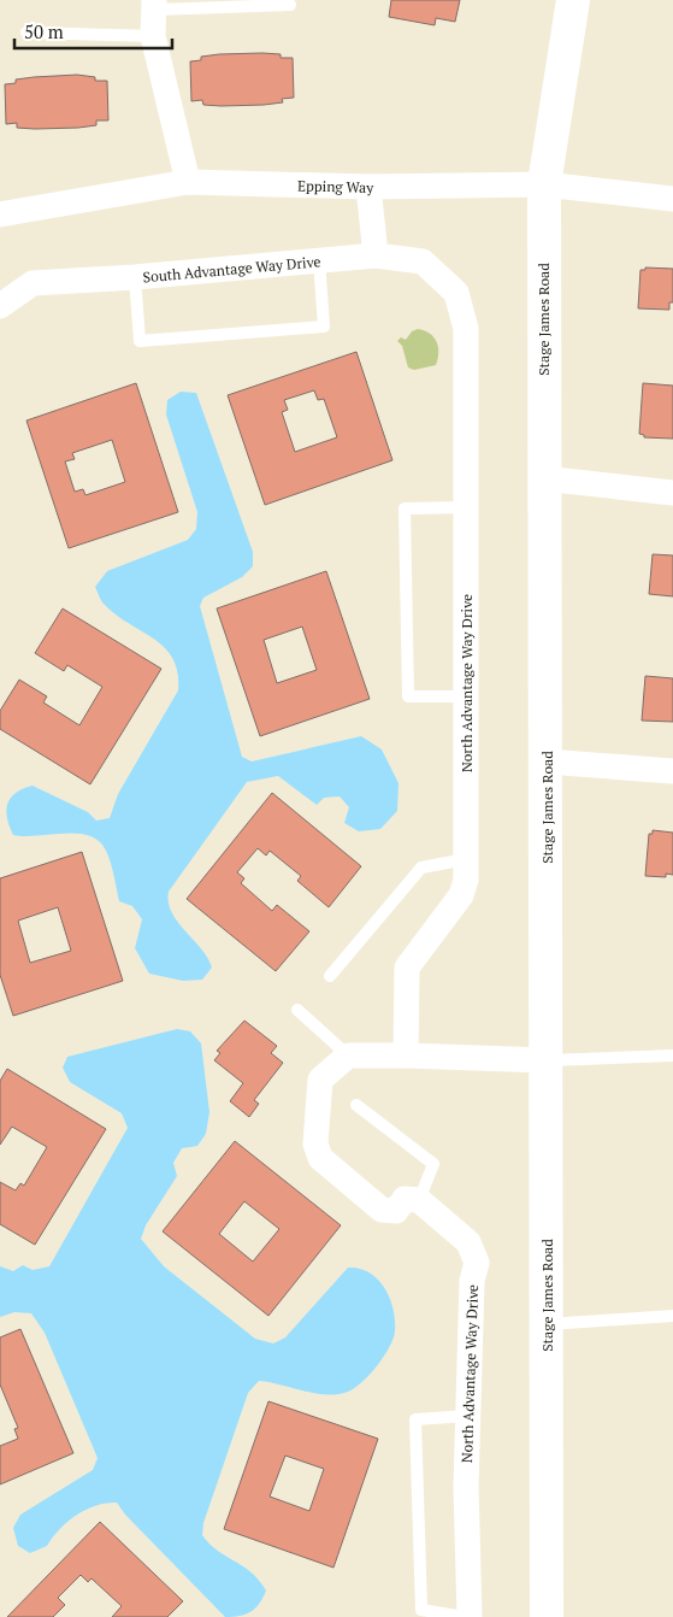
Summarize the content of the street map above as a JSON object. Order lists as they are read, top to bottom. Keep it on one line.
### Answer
{"streets":{"main road":["Stage James Road"],"street":["Epping Way","South Advantage Way Drive","North Advantage Way Drive"]},"crossings":[["Epping Way","Stage James Road"],["South Advantage Way Drive","North Advantage Way Drive"]],"scale_bar":"50 m"}
